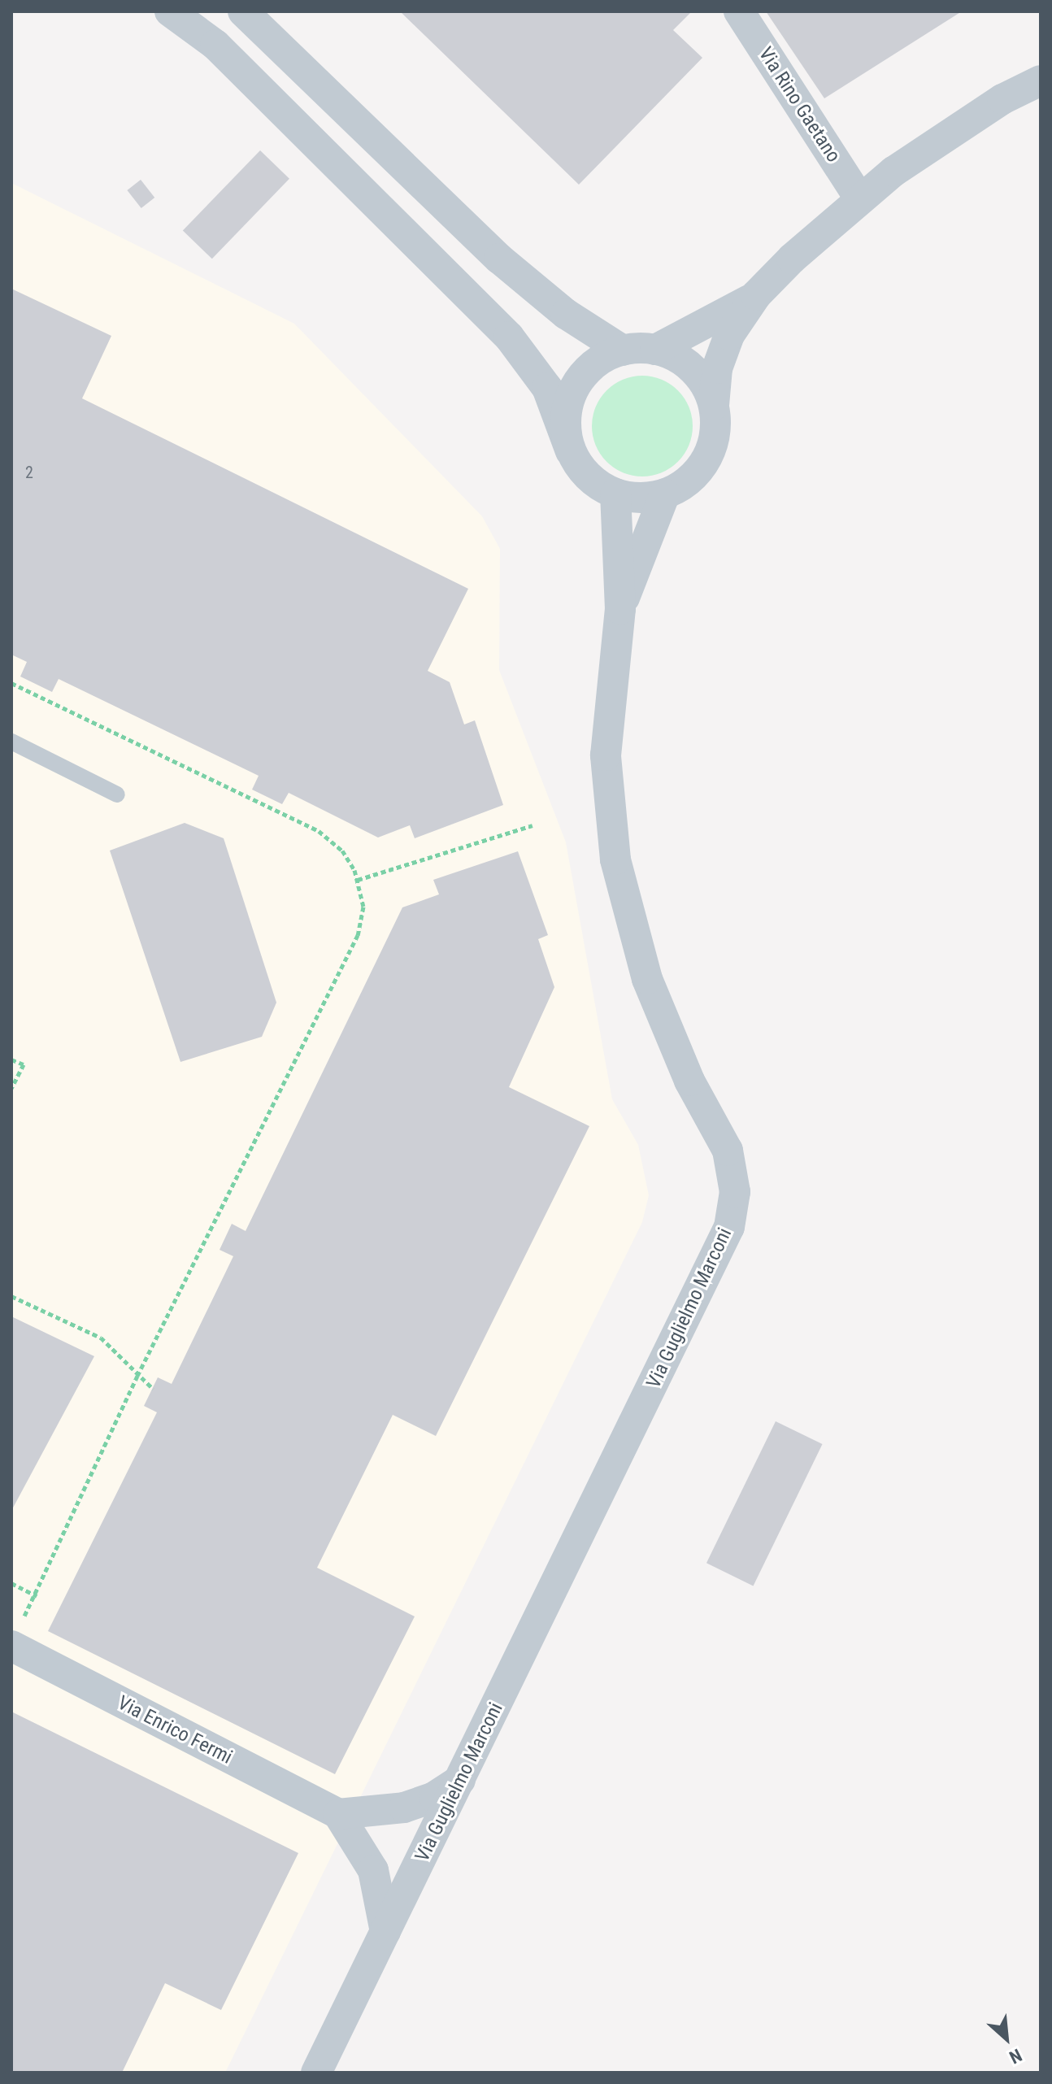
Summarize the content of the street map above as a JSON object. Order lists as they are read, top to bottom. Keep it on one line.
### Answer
{"streets":{"street":["Via Rino Gaetano","Via Guglielmo Marconi","Via Enrico Fermi"]},"house_numbers":["2"],"north":"bottom right"}
